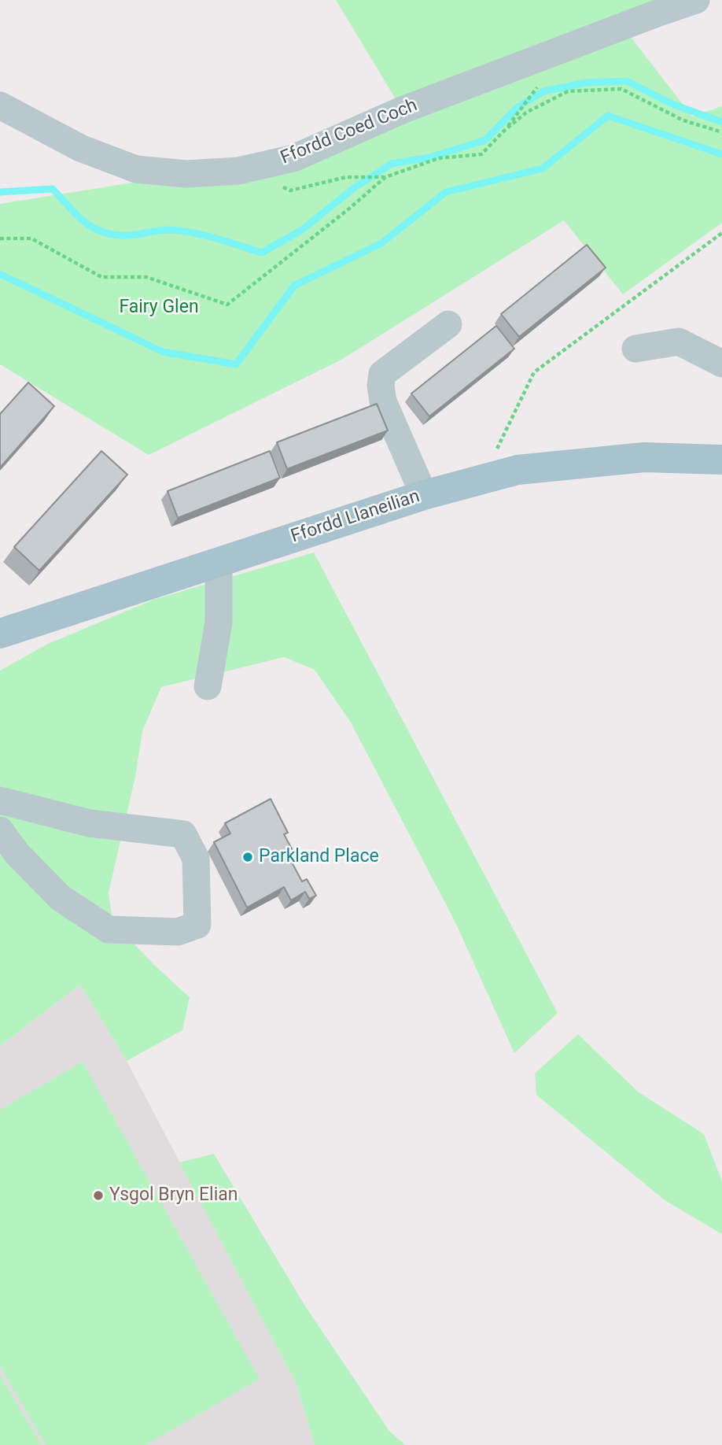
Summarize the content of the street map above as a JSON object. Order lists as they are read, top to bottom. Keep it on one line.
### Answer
{"streets":{"main road":["Ffordd Llaneilian"],"street":["Ffordd Coed Coch"]},"parks":["Fairy Glen"],"places":["Parkland Place","Ysgol Bryn Elian"]}
